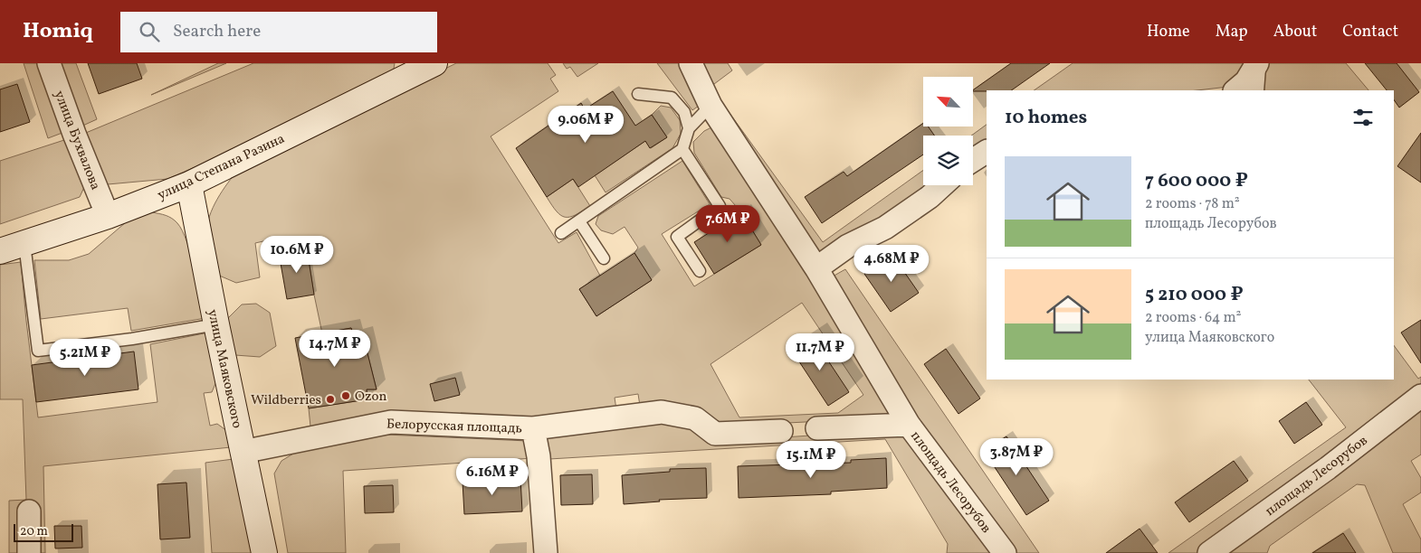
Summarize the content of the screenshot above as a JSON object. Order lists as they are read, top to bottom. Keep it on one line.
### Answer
{"streets":{"main road":["улица Степана Разина","улица Маяковского"],"street":["улица Бухвалова","Белорусская площадь","площадь Лесорубов"]},"crossings":[["улица Бухвалова","улица Степана Разина"],["улица Степана Разина","улица Маяковского"],["улица Маяковского","Белорусская площадь"]],"places":["Ozon","Wildberries"],"scale_bar":"20 m","north":"top left","page":{"header":"Homiq","search":"Search here","nav":["Home","Map","About","Contact"],"heading":"10 homes","price":["9.06M ₽","7.6M ₽","10.6M ₽","4.68M ₽","14.7M ₽","11.7M ₽","5.21M ₽","3.87M ₽","15.1M ₽","6.16M ₽"],"list":[{"name":"7 600 000 ₽","note":"2 rooms · 78 m² · площадь Лесорубов"},{"name":"5 210 000 ₽","note":"2 rooms · 64 m² · улица Маяковского"}],"scale":"20 m"}}
